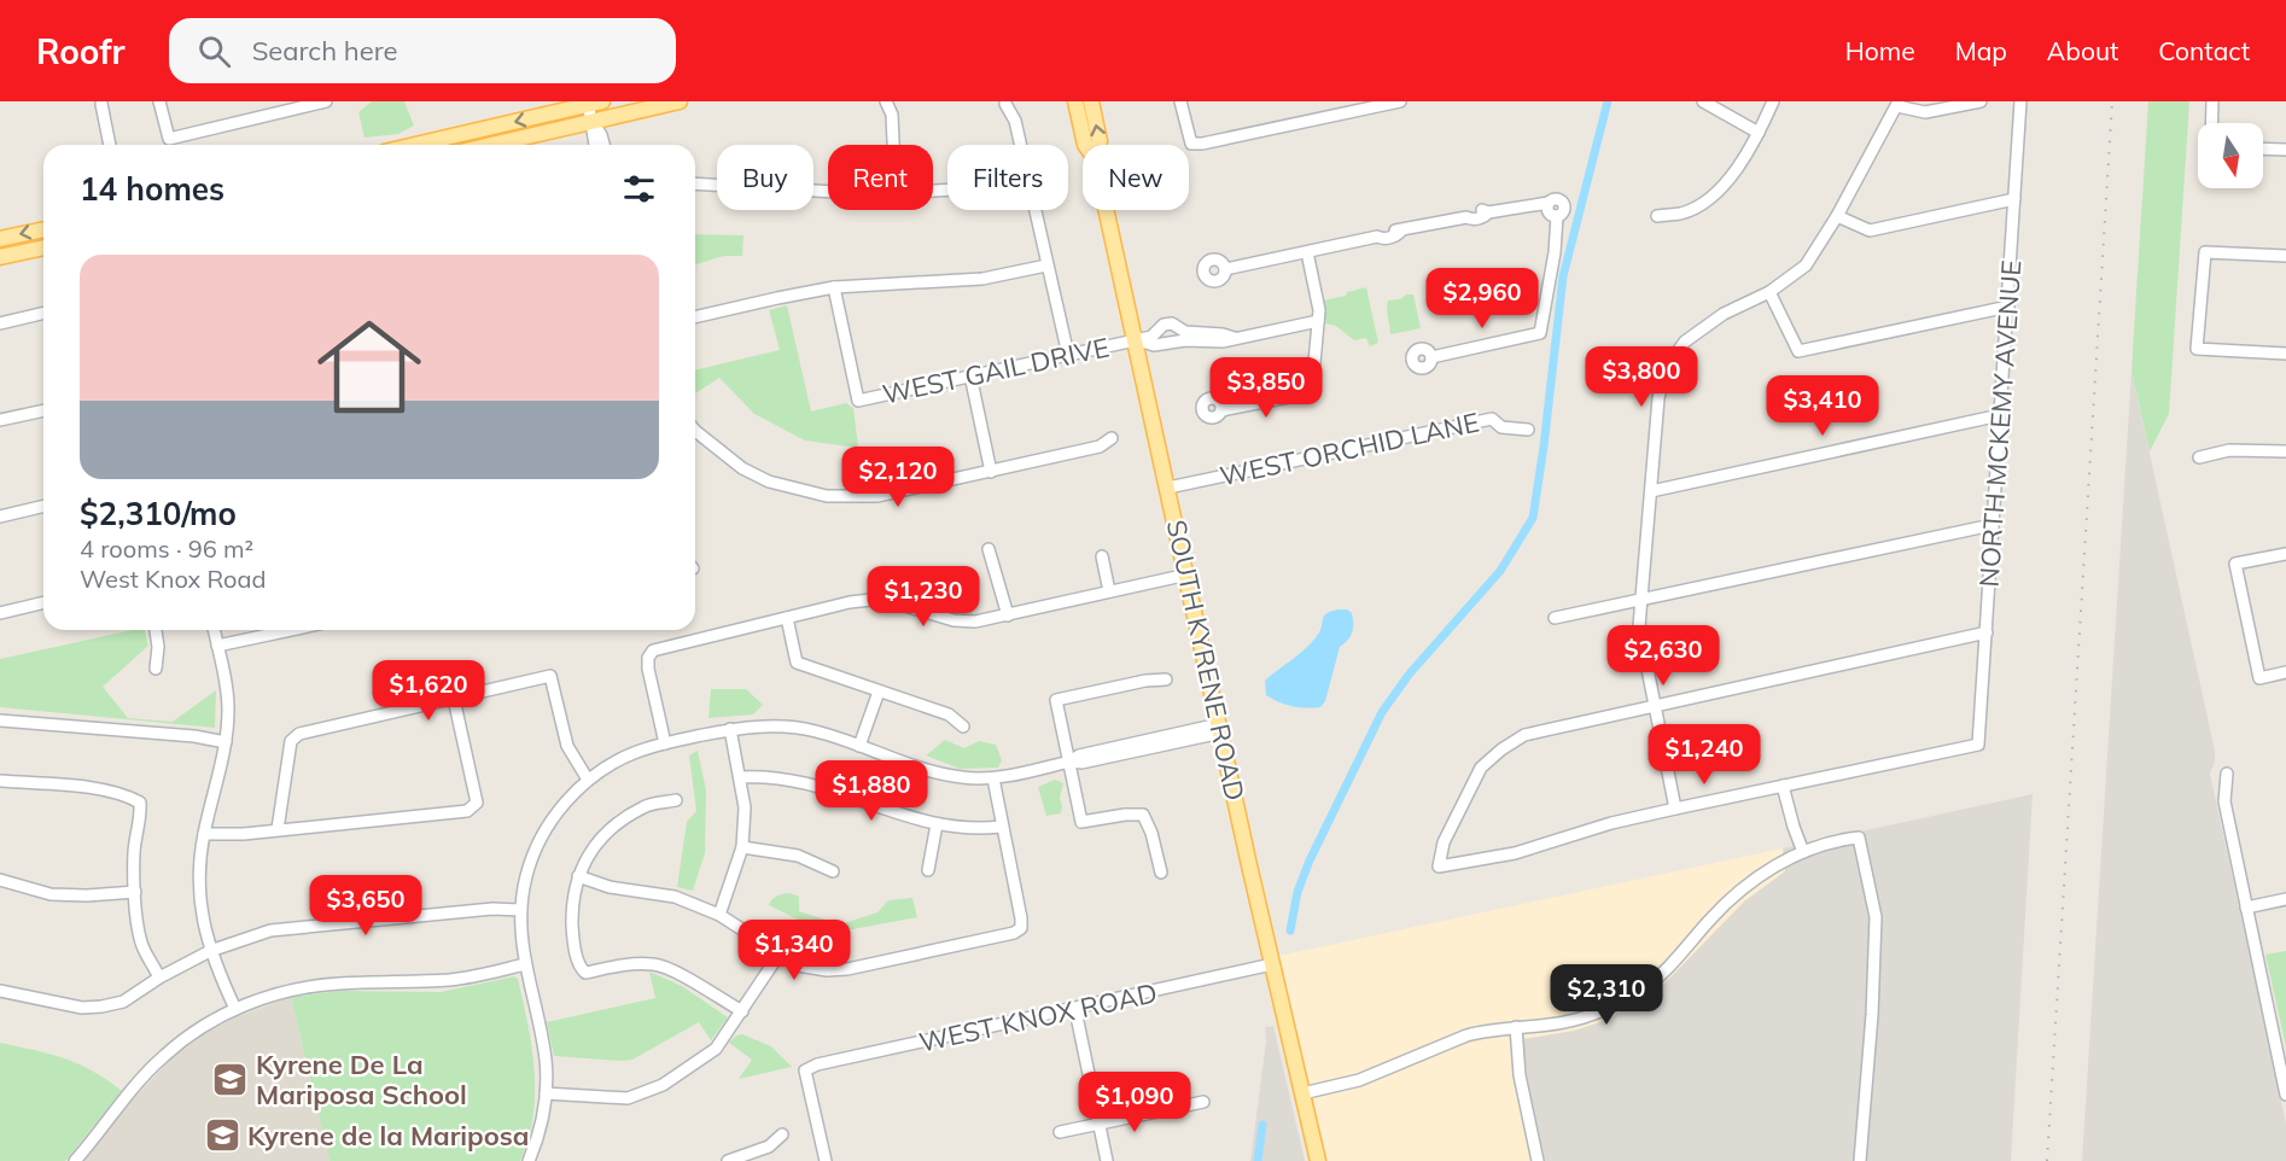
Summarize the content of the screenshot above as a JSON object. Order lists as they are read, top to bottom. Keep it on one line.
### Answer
{"streets":{"main road":["SOUTH KYRENE ROAD"],"street":["WEST GAIL DRIVE","NORTH MCKEMY AVENUE","WEST ORCHID LANE","WEST KNOX ROAD"]},"crossings":[["WEST GAIL DRIVE","SOUTH KYRENE ROAD"],["WEST ORCHID LANE","SOUTH KYRENE ROAD"],["SOUTH KYRENE ROAD","WEST KNOX ROAD"]],"places":{"school or university":["Kyrene De La Mariposa School","Kyrene de la Mariposa"]},"north":"bottom","page":{"header":"Roofr","search":"Search here","nav":["Home","Map","About","Contact"],"chip":["Buy","Rent","Filters","New"],"heading":"14 homes","list":[{"name":"$2,310/mo","note":"4 rooms · 96 m² · West Knox Road"}],"price":["$2,960","$3,800","$3,850","$3,410","$2,120","$1,230","$2,630","$1,620","$1,240","$1,880","$3,650","$1,340","$2,310","$1,090"]}}
